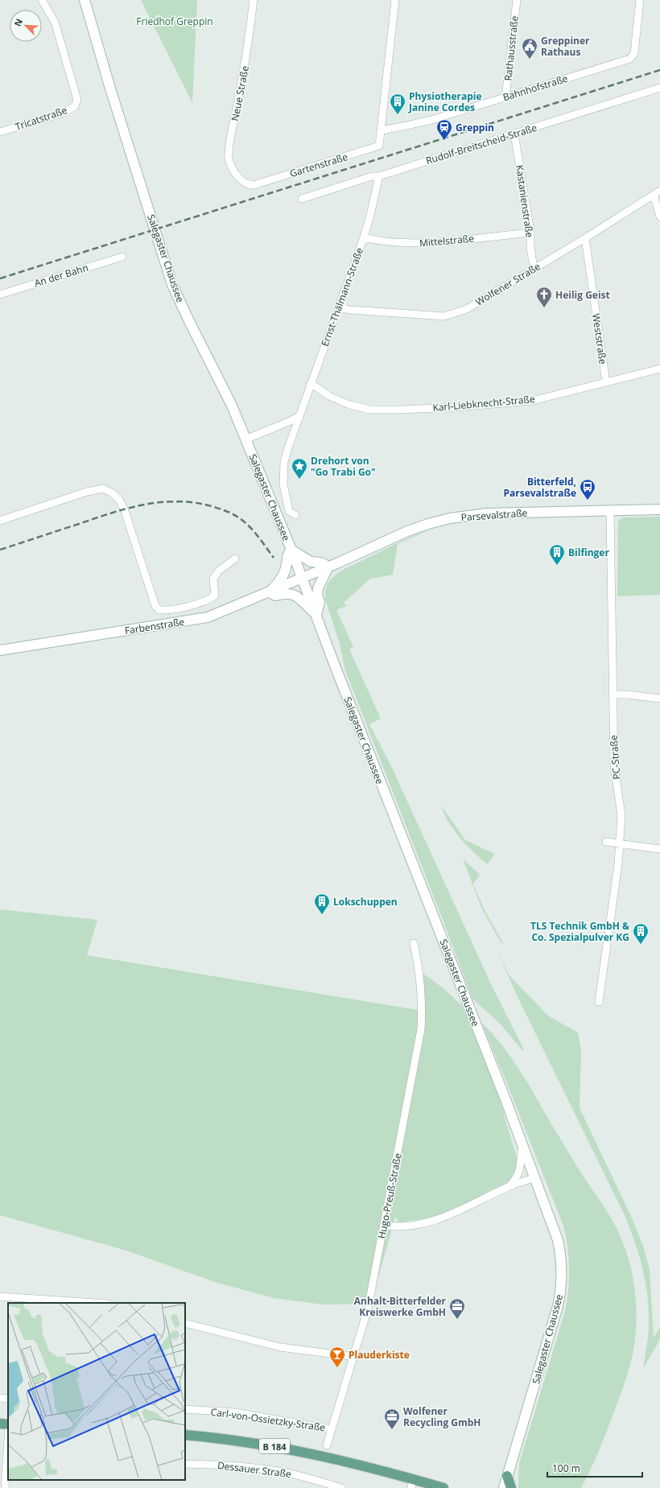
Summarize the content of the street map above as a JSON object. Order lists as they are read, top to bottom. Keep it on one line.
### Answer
{"streets":{"main road":["Salegaster Chaussee","Parsevalstraße","Farbenstraße","B 184"],"street":["Rathausstraße","Bahnhofstraße","Neue Straße","Tricatstraße","Rudolf-Breitscheid-Straße","Gartenstraße","Kastanienstraße","Mittelstraße","An der Bahn","Wolfener Straße","Ernst-Thälmann-Straße","Weststraße","Karl-Liebknecht-Straße","PC-Straße","Hugo-Preuß-Straße","Carl-von-Ossietzky-Straße","Dessauer Straße"]},"crossings":[["Rathausstraße","Bahnhofstraße"],["Bahnhofstraße","Gartenstraße"],["Neue Straße","Gartenstraße"],["Rudolf-Breitscheid-Straße","Kastanienstraße"],["Rudolf-Breitscheid-Straße","Ernst-Thälmann-Straße"],["Kastanienstraße","Mittelstraße"],["Kastanienstraße","Wolfener Straße"],["Mittelstraße","Ernst-Thälmann-Straße"],["Salegaster Chaussee","Parsevalstraße"],["Salegaster Chaussee","Farbenstraße"],["Wolfener Straße","Ernst-Thälmann-Straße"],["Wolfener Straße","Weststraße"],["Ernst-Thälmann-Straße","Karl-Liebknecht-Straße"],["Weststraße","Karl-Liebknecht-Straße"],["Parsevalstraße","Farbenstraße"],["Parsevalstraße","PC-Straße"],["Hugo-Preuß-Straße","Carl-von-Ossietzky-Straße"]],"parks":["Friedhof Greppin"],"places":{"public building":["Greppiner Rathaus"],"building":["Physiotherapie Janine Cordes","Bilfinger","Lokschuppen","TLS Technik GmbH & Co. Spezialpulver KG"],"station":["Greppin"],"church":["Heilig Geist"],"place":["Drehort von \"Go Trabi Go\""],"bus stop":["Bitterfeld, Parsevalstraße"],"office":["Anhalt-Bitterfelder Kreiswerke GmbH","Wolfener Recycling GmbH"],"bar":["Plauderkiste"]},"scale_bar":"100 m","north":"top left"}
